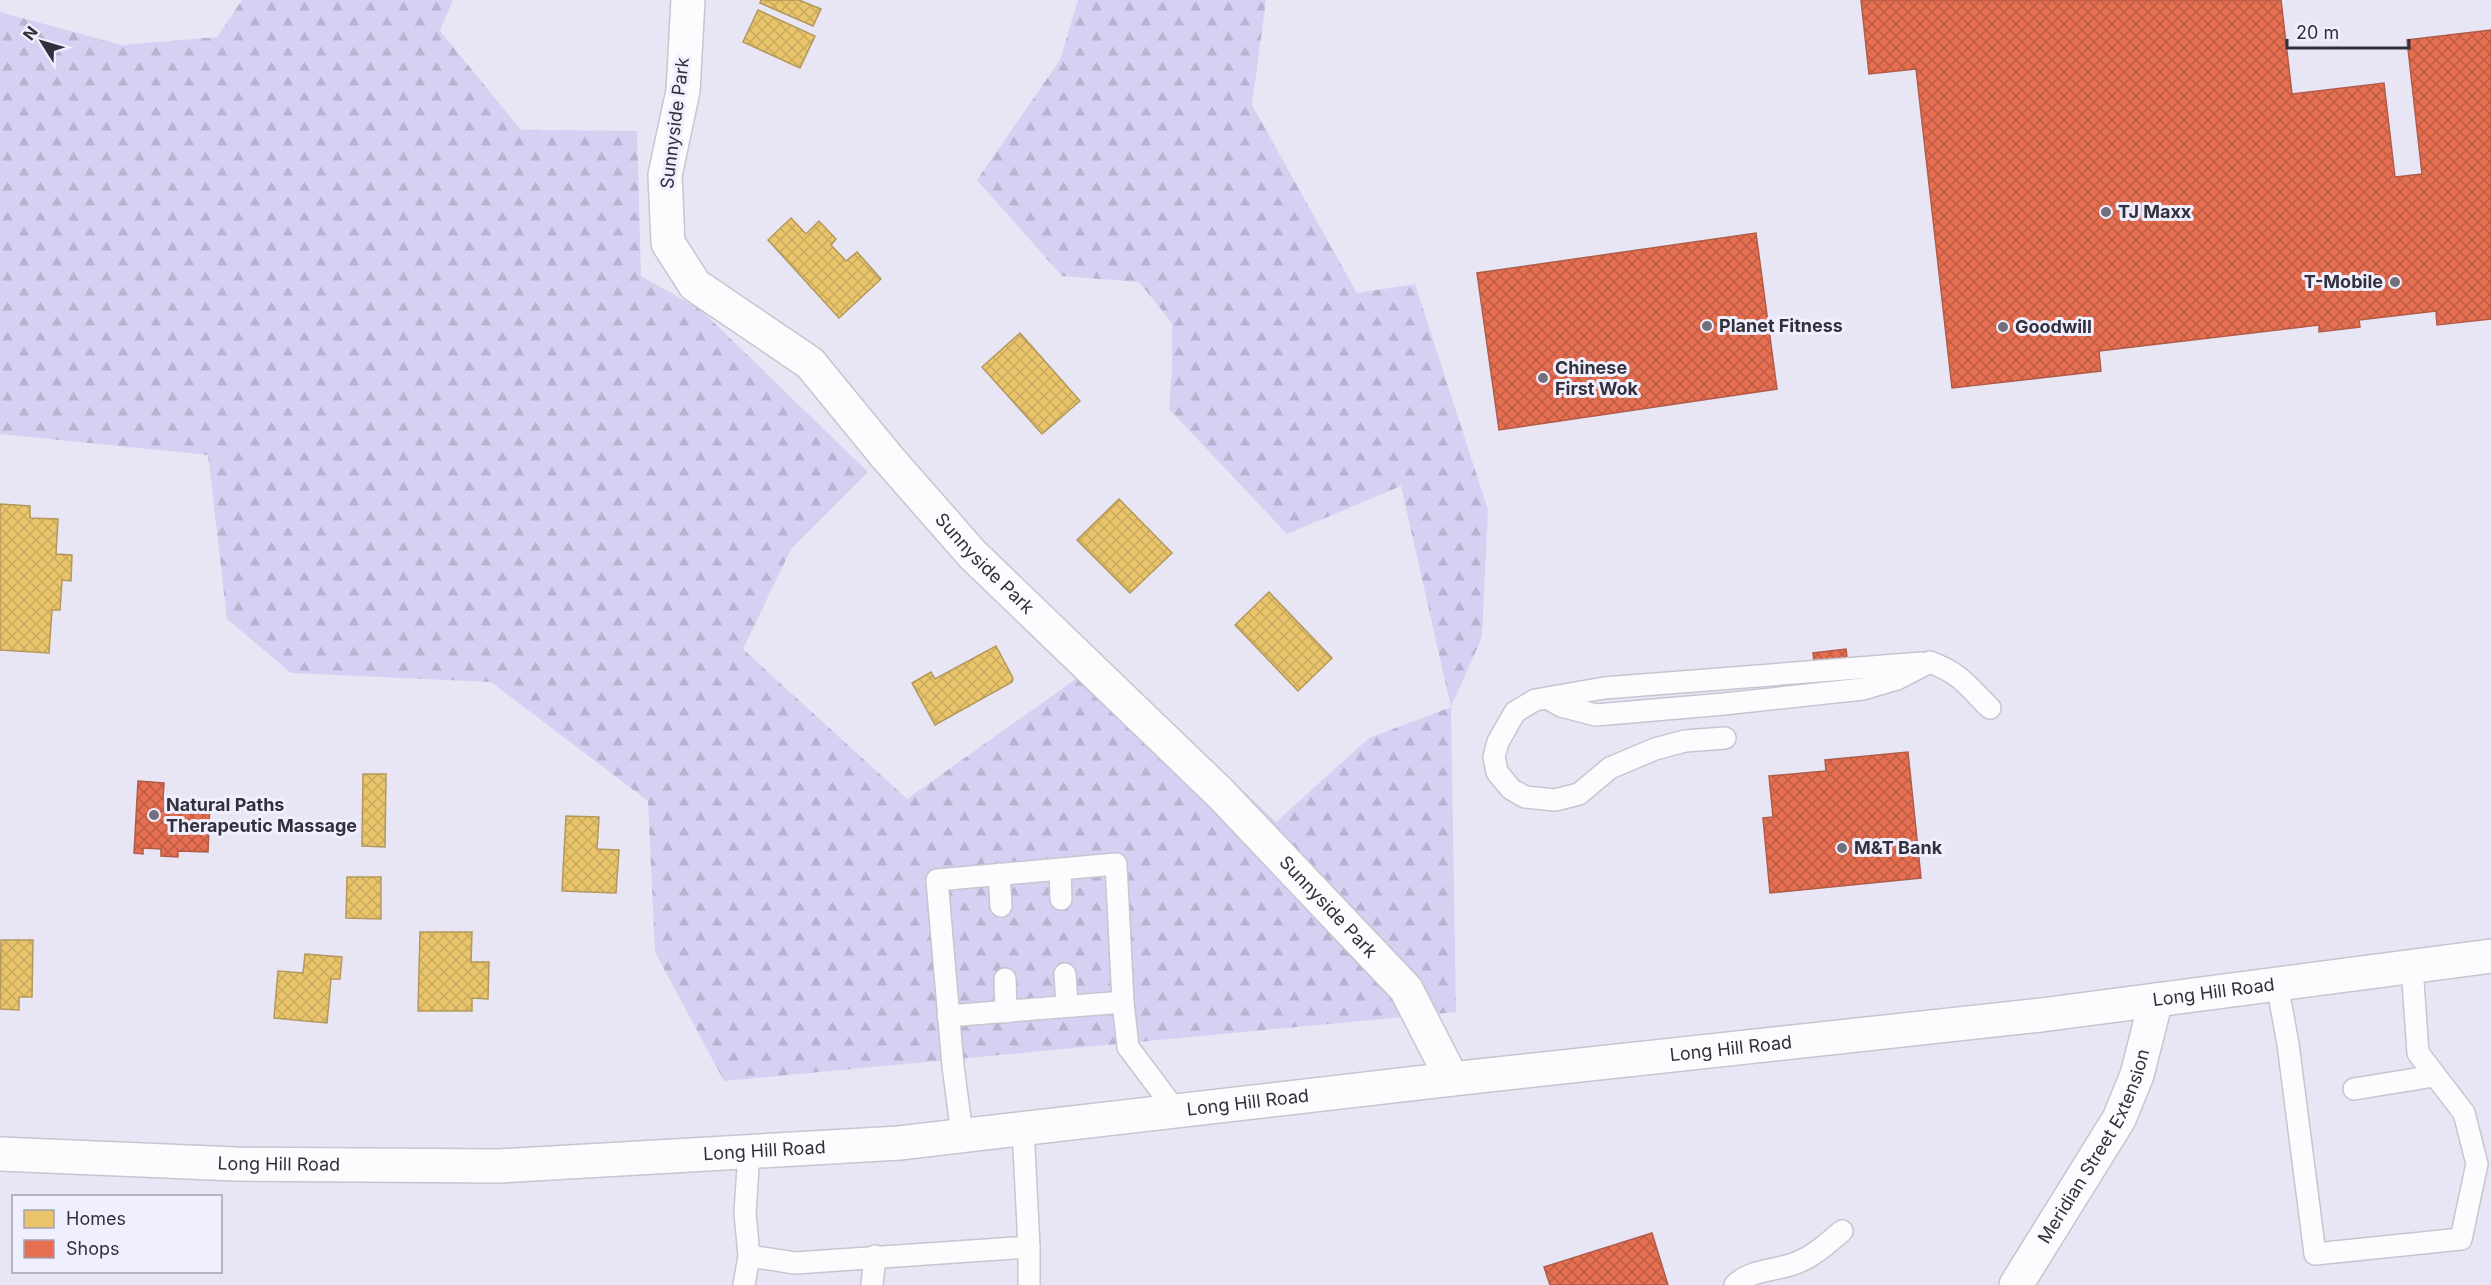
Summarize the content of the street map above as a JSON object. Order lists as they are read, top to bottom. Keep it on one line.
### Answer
{"streets":{"main road":["Sunnyside Park","Long Hill Road","Meridian Street Extension"]},"crossings":[["Sunnyside Park","Long Hill Road"],["Long Hill Road","Meridian Street Extension"]],"places":["TJ Maxx","T-Mobile","Planet Fitness","Goodwill","Chinese First Wok","Natural Paths Therapeutic Massage","M&T Bank"],"legend":["Homes","Shops"],"scale_bar":"20 m","north":"top left"}
